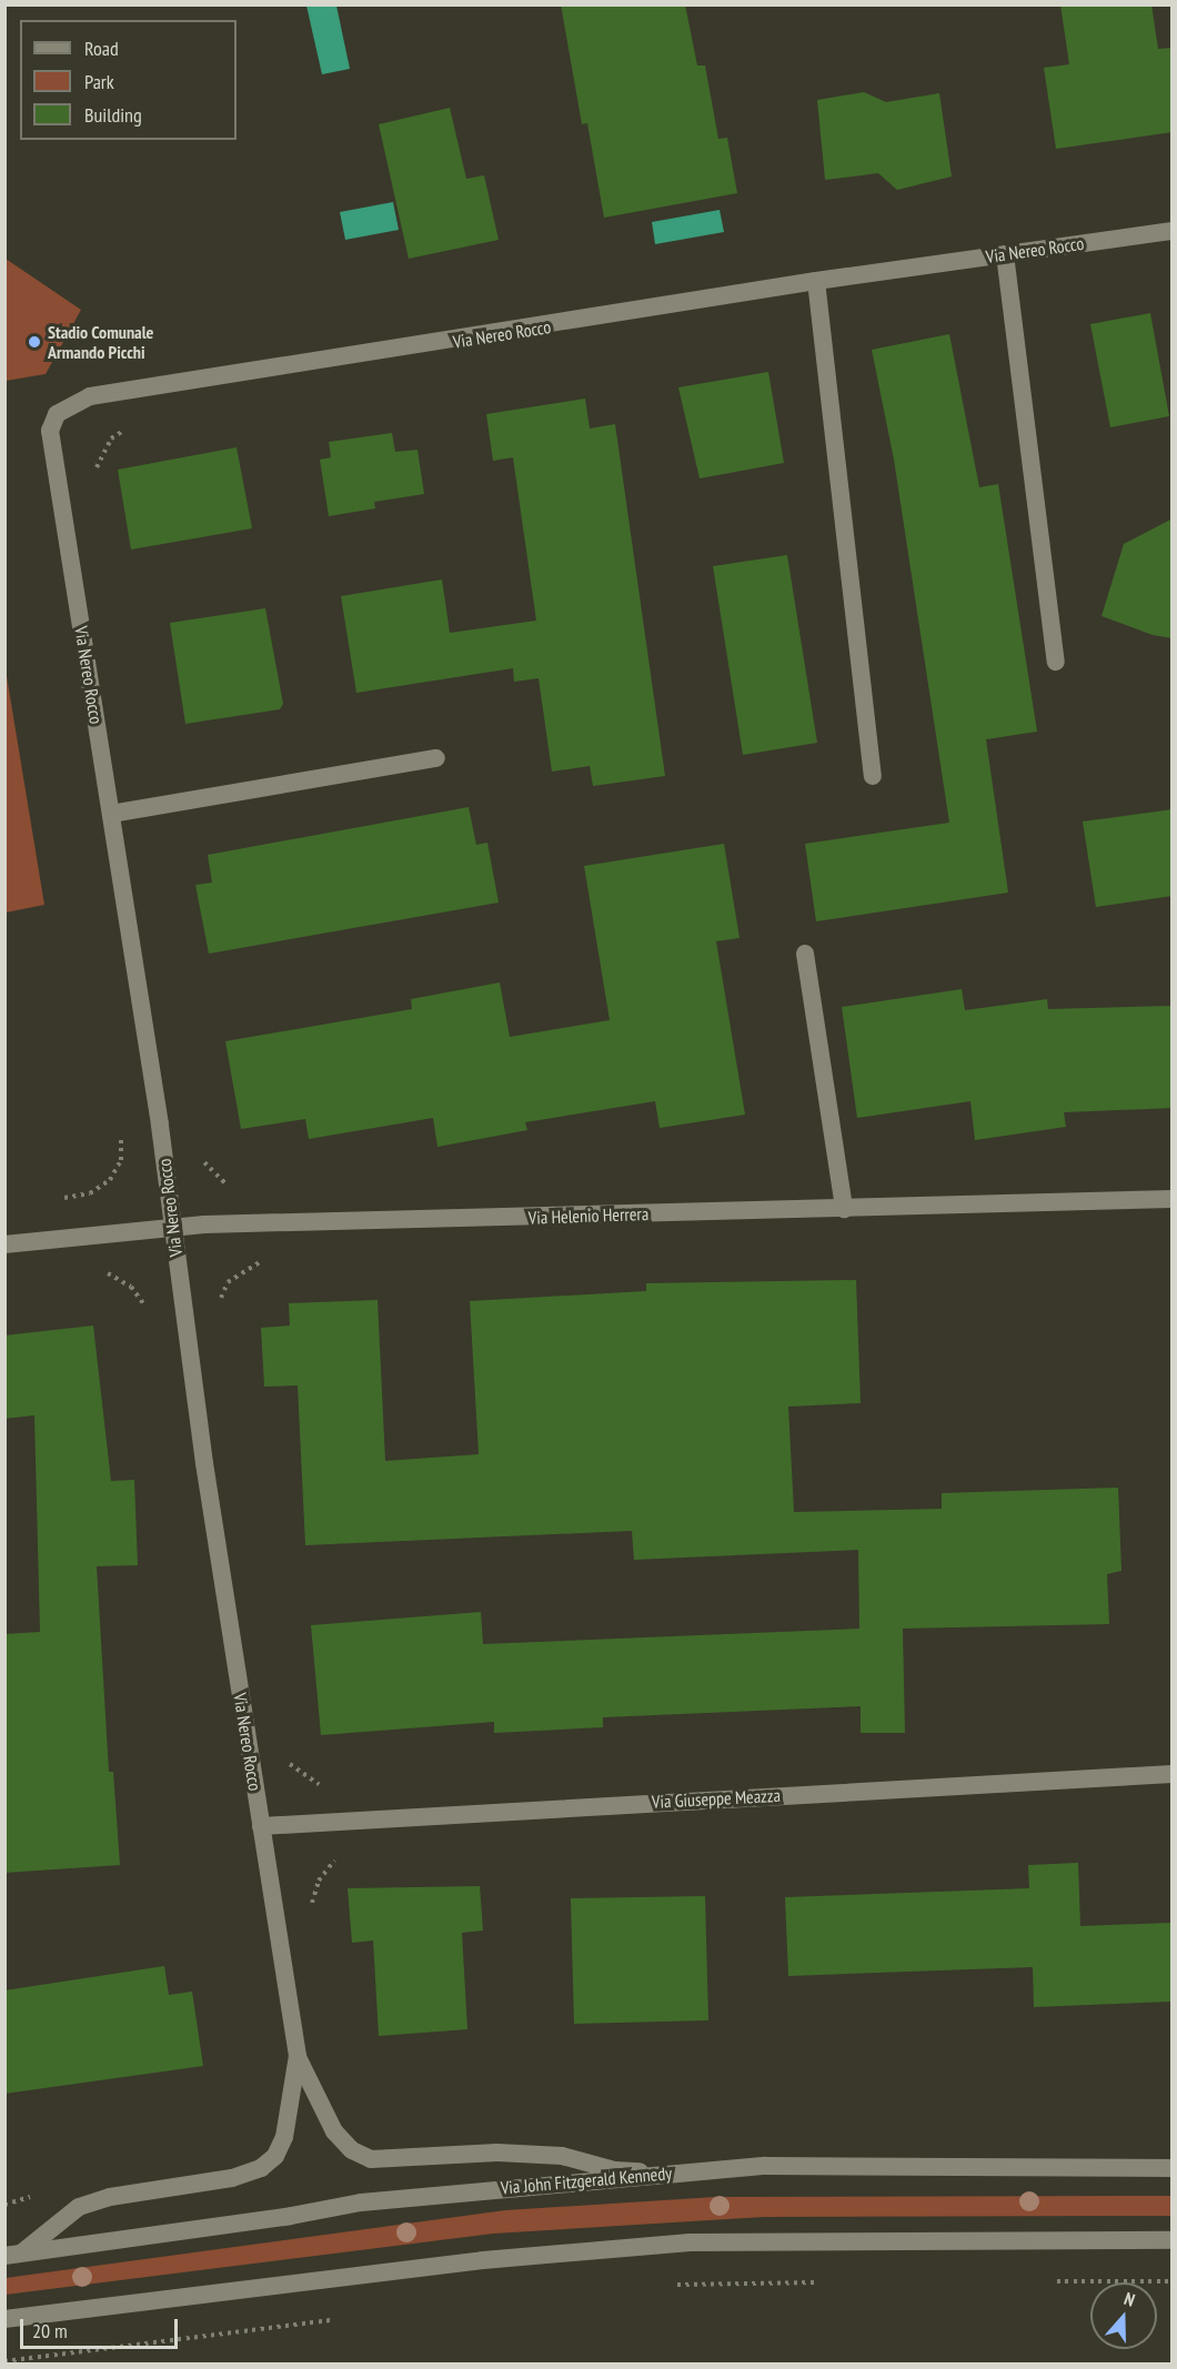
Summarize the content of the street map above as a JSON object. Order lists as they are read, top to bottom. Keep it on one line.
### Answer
{"streets":{"street":["Via Nereo Rocco","Via Helenio Herrera","Via Giuseppe Meazza","Via John Fitzgerald Kennedy"]},"crossings":[["Via Nereo Rocco","Via Helenio Herrera"],["Via Nereo Rocco","Via Giuseppe Meazza"],["Via Nereo Rocco","Via John Fitzgerald Kennedy"]],"places":["Stadio Comunale Armando Picchi"],"legend":["Road","Park","Building"],"scale_bar":"20 m","north":"top"}
